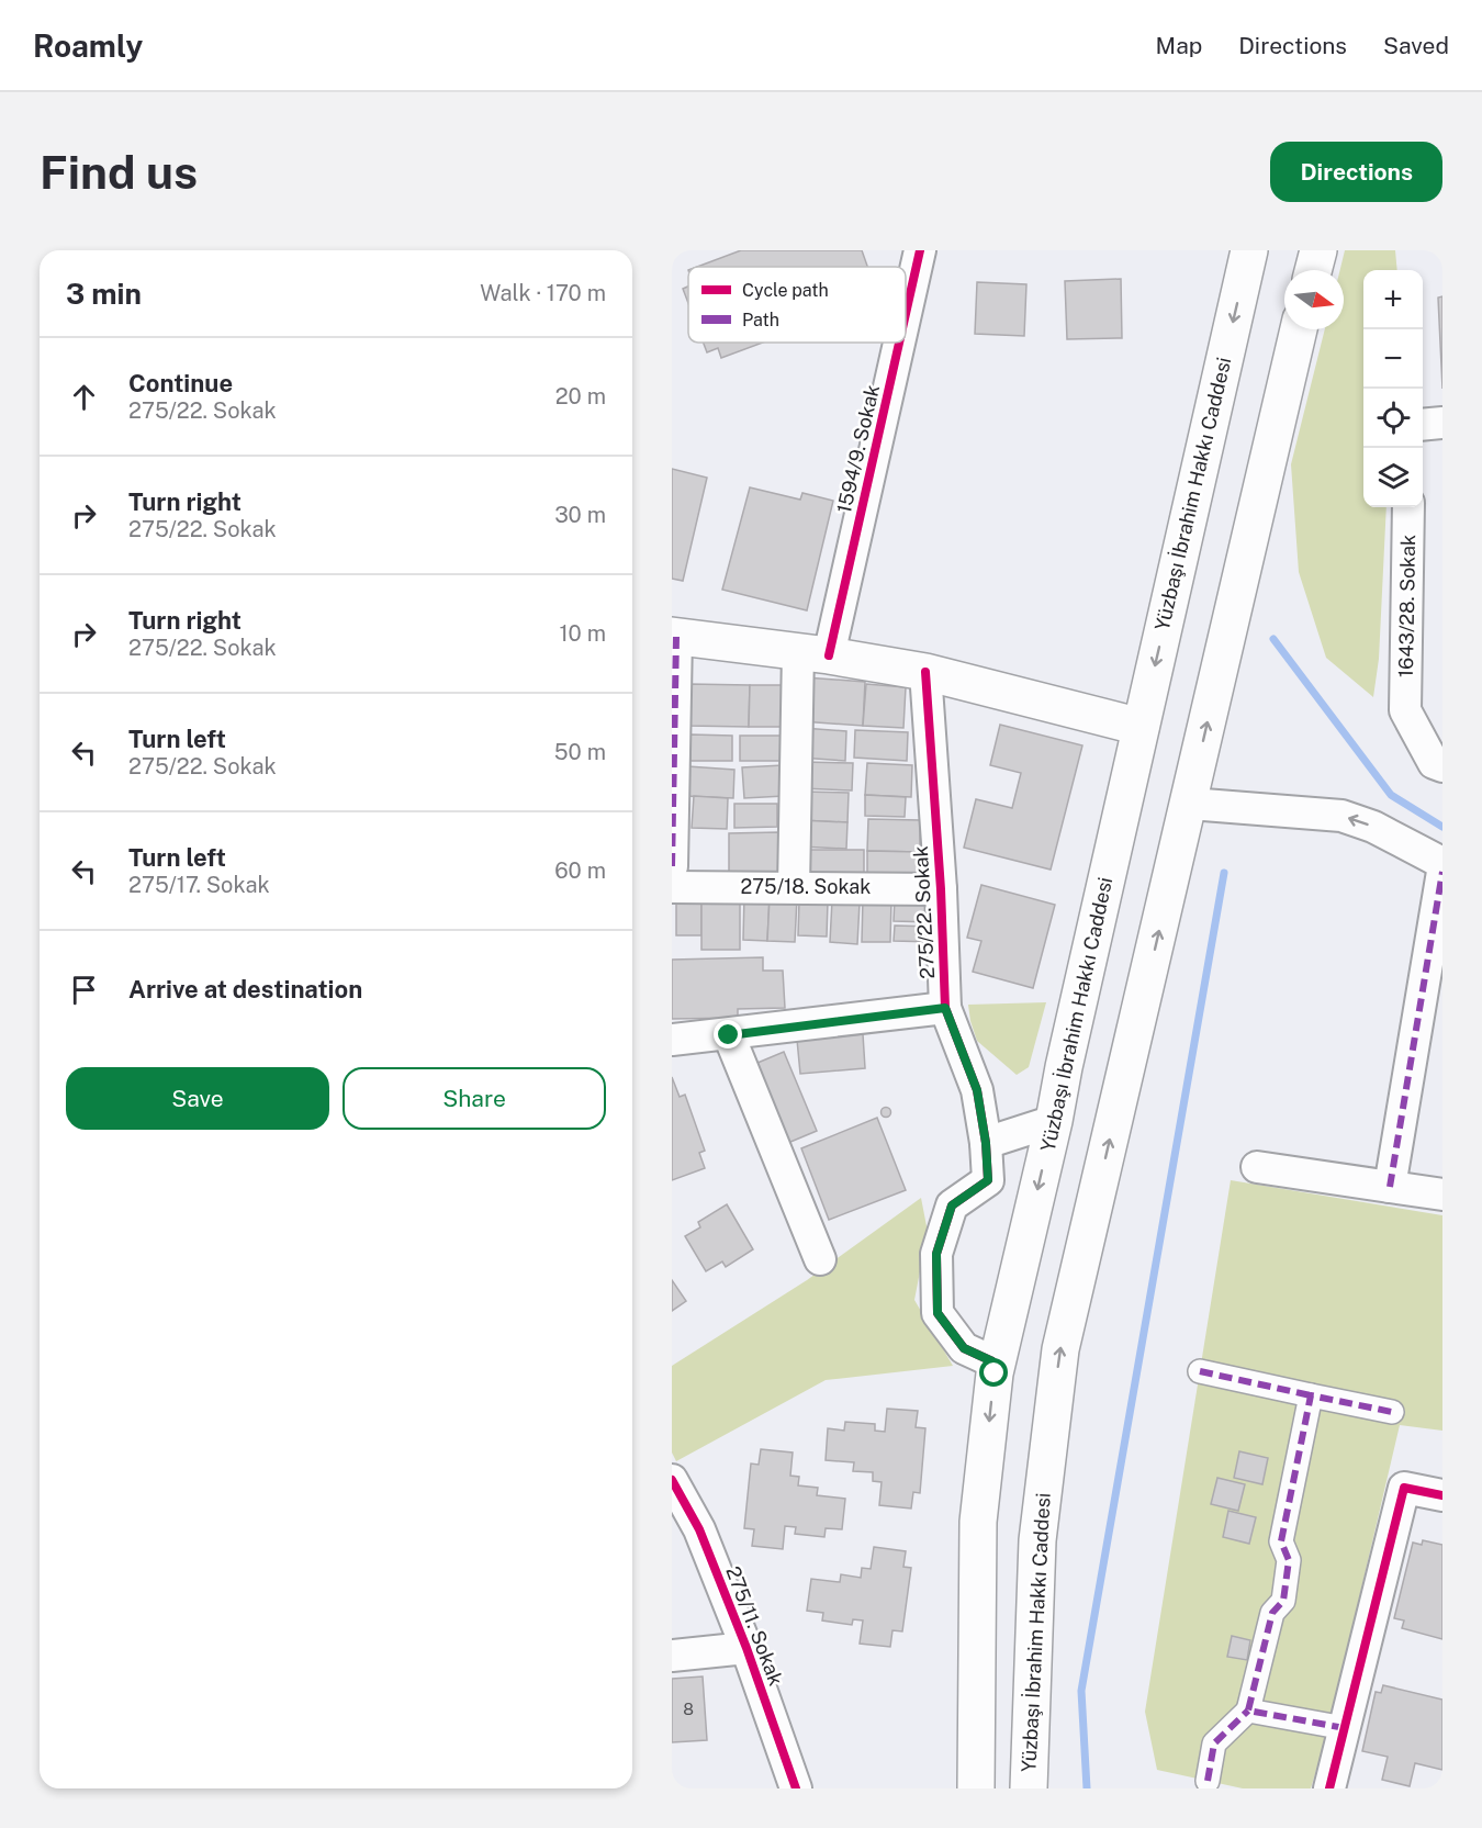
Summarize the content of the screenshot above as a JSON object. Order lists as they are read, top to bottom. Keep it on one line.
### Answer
{"streets":{"main road":["Yüzbaşı İbrahim Hakkı Caddesi"],"street":["1594/9. Sokak","1643/28. Sokak","275/18. Sokak","275/22. Sokak","275/11. Sokak"]},"crossings":[["1594/9. Sokak","275/18. Sokak"],["Yüzbaşı İbrahim Hakkı Caddesi","275/22. Sokak"],["275/18. Sokak","275/22. Sokak"]],"house_numbers":["8"],"legend":["Cycle path","Path"],"north":"right","page":{"header":"Roamly","nav":["Map","Directions","Saved"],"buttons":["Directions",["Save","Share"]],"title":"Find us","heading":["3 min","Walk · 170 m"],"map_buttons":["+","−"],"list":[["Continue","275/22. Sokak","20 m"],["Turn right","275/22. Sokak","30 m"],["Turn right","275/22. Sokak","10 m"],["Turn left","275/22. Sokak","50 m"],["Turn left","275/17. Sokak","60 m"],"Arrive at destination"]}}
